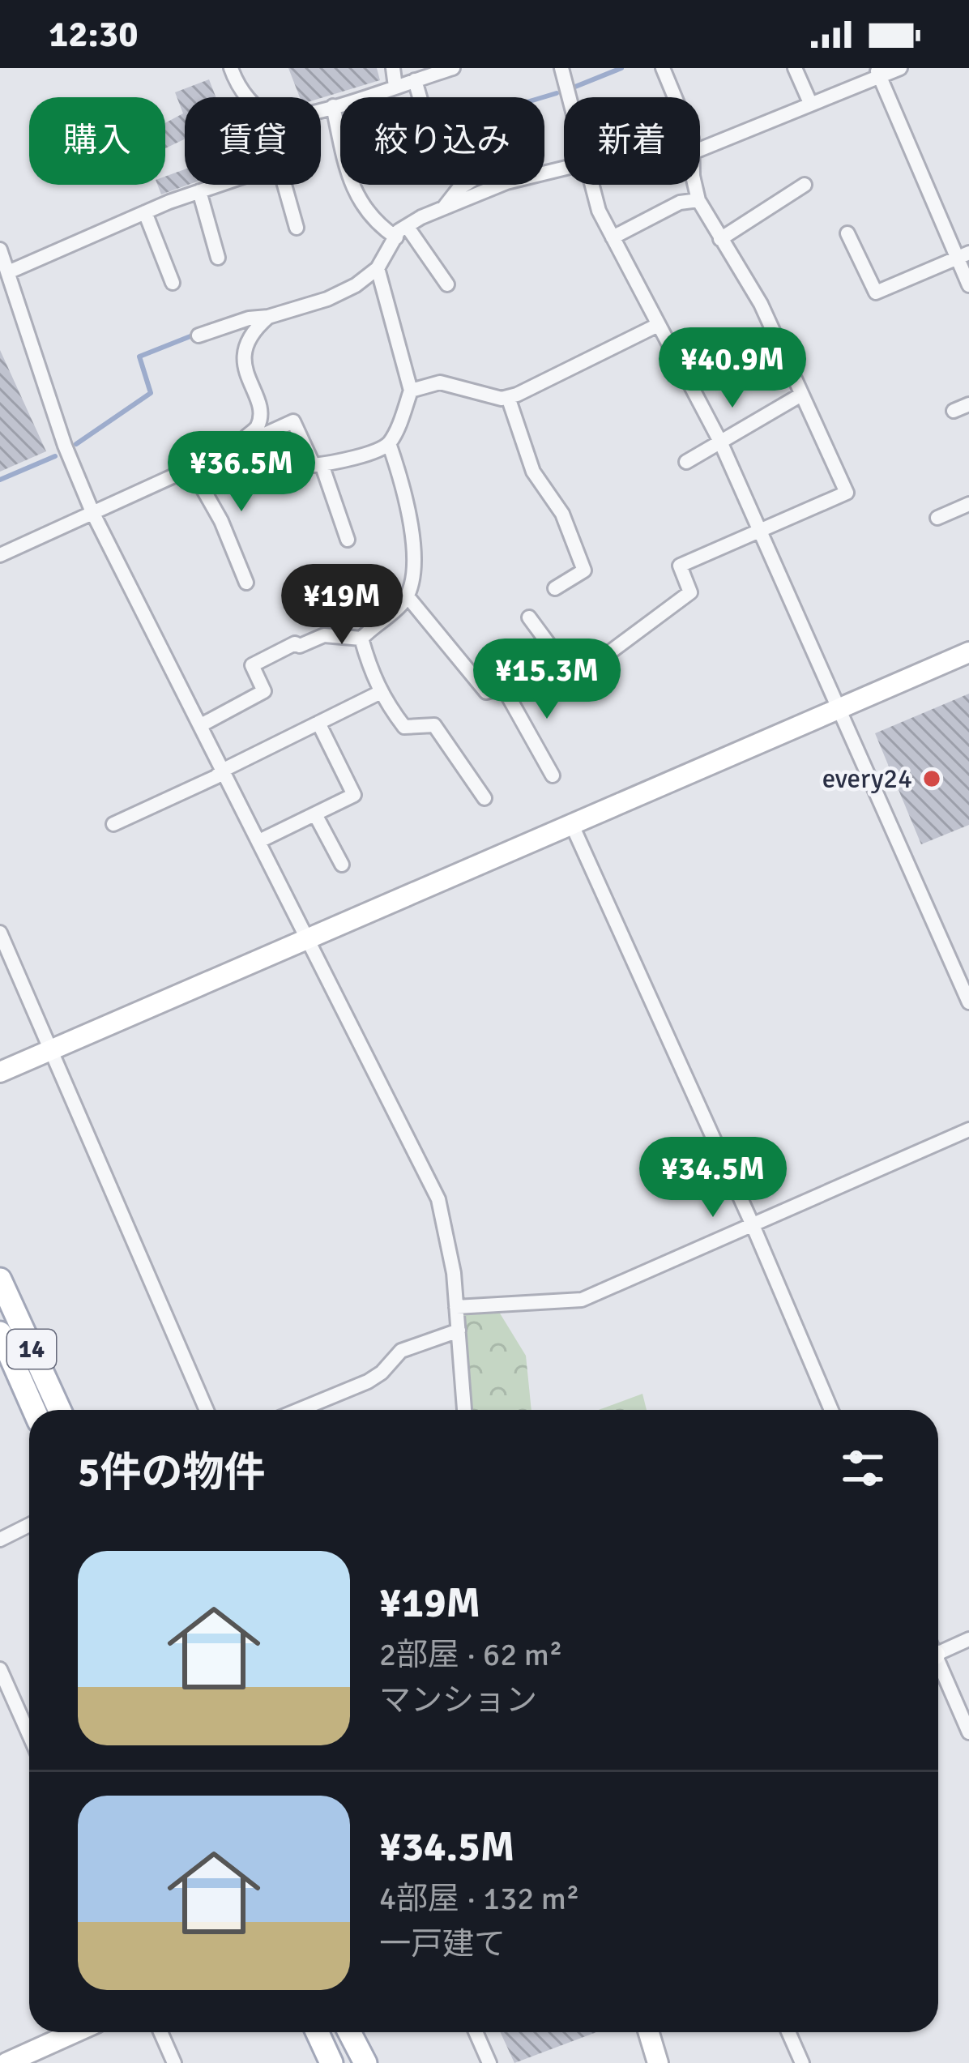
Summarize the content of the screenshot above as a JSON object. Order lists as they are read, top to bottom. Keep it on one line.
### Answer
{"streets":{"main road":["14"]},"places":["every24"],"page":{"status":"12:30","chip":["購入","賃貸","絞り込み","新着"],"price":["¥40.9M","¥36.5M","¥19M","¥15.3M","¥34.5M"],"heading":"5件の物件","list":[{"name":"¥19M","note":"2部屋 · 62 m² · マンション"},{"name":"¥34.5M","note":"4部屋 · 132 m² · 一戸建て"}]}}
